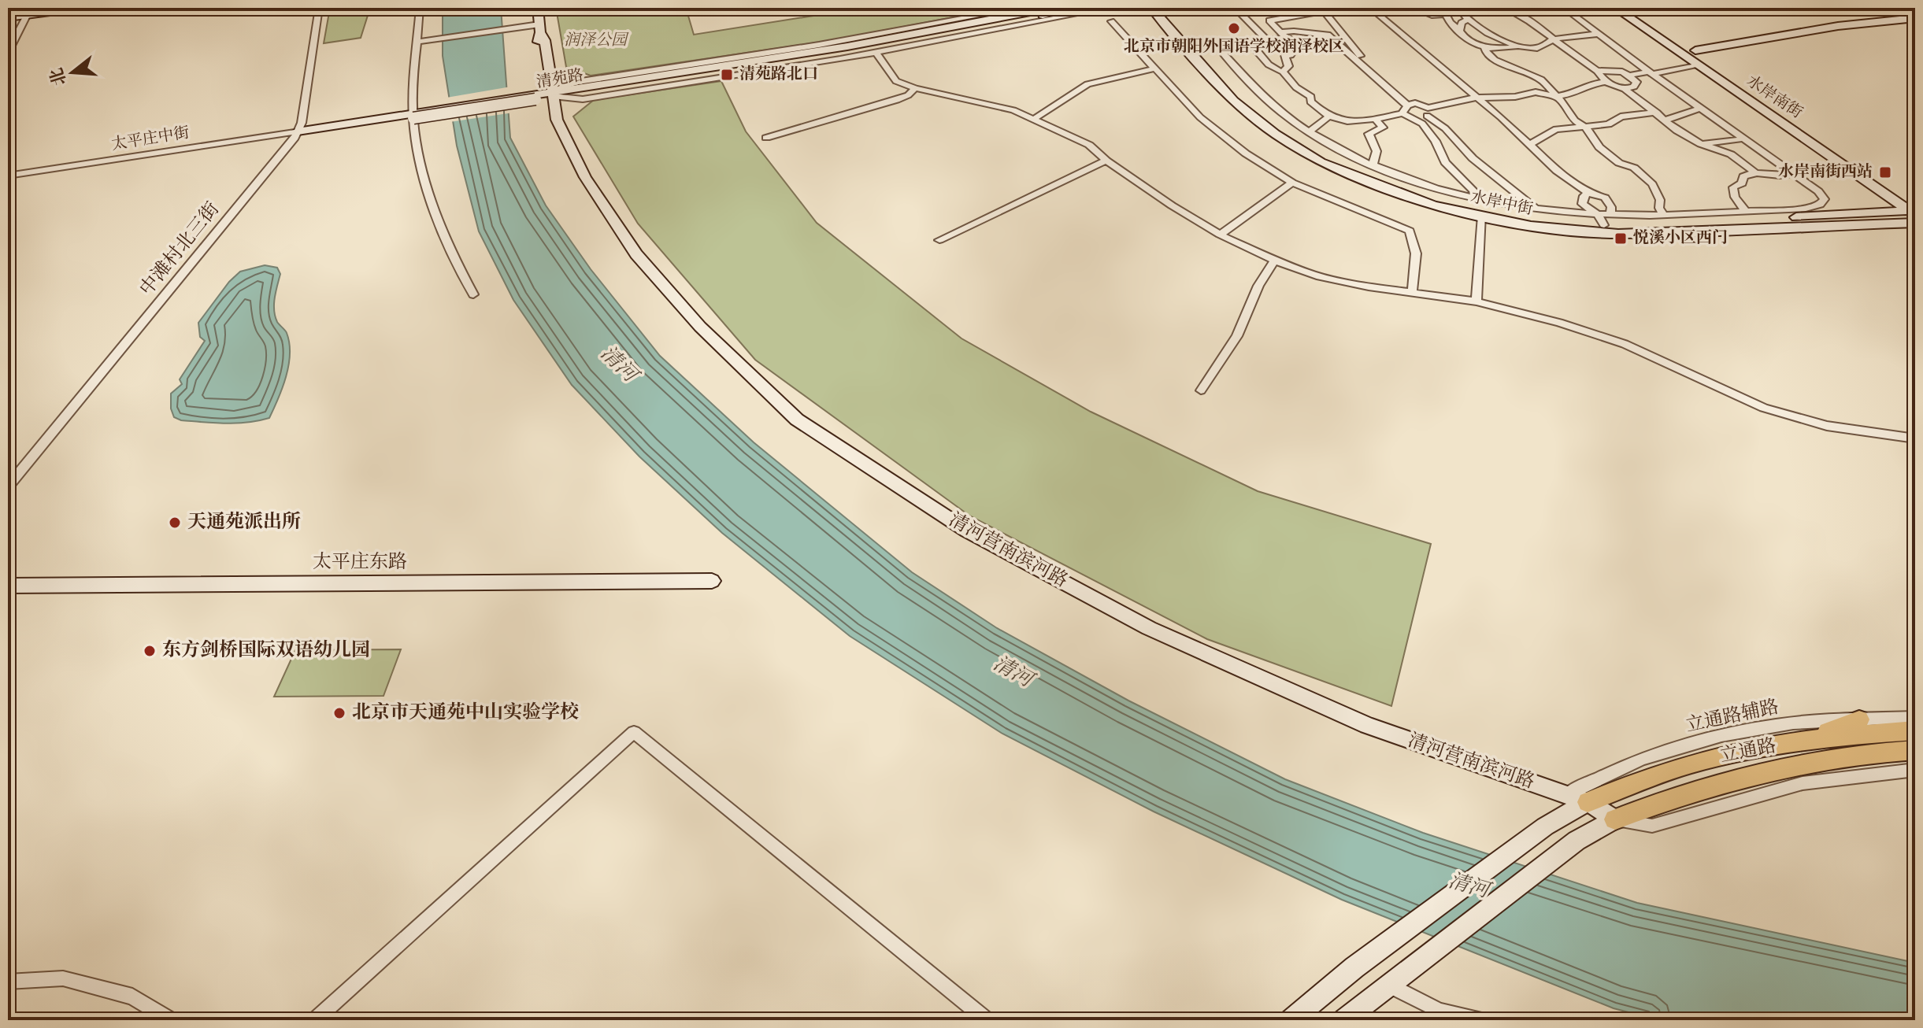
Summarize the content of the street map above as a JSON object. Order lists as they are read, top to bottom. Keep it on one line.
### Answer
{"streets":{"main road":["立通路"],"street":["清苑路","水岸南街","太平庄中街","水岸中街","中滩村北三街","清河营南滨河路","太平庄东路","立通路辅路"]},"crossings":[["清苑路","太平庄中街"],["清苑路","中滩村北三街"],["清苑路","清河营南滨河路"],["水岸南街","水岸中街"],["太平庄中街","中滩村北三街"],["清河营南滨河路","立通路辅路"],["清河营南滨河路","立通路"]],"water":["清河"],"parks":["润泽公园"],"places":{"other":["北京市朝阳外国语学校润泽校区","天通苑派出所","东方剑桥国际双语幼儿园","北京市天通苑中山实验学校"],"transit":["清苑路北口","水岸南街西站","悦溪小区西门"]},"north":"left"}
